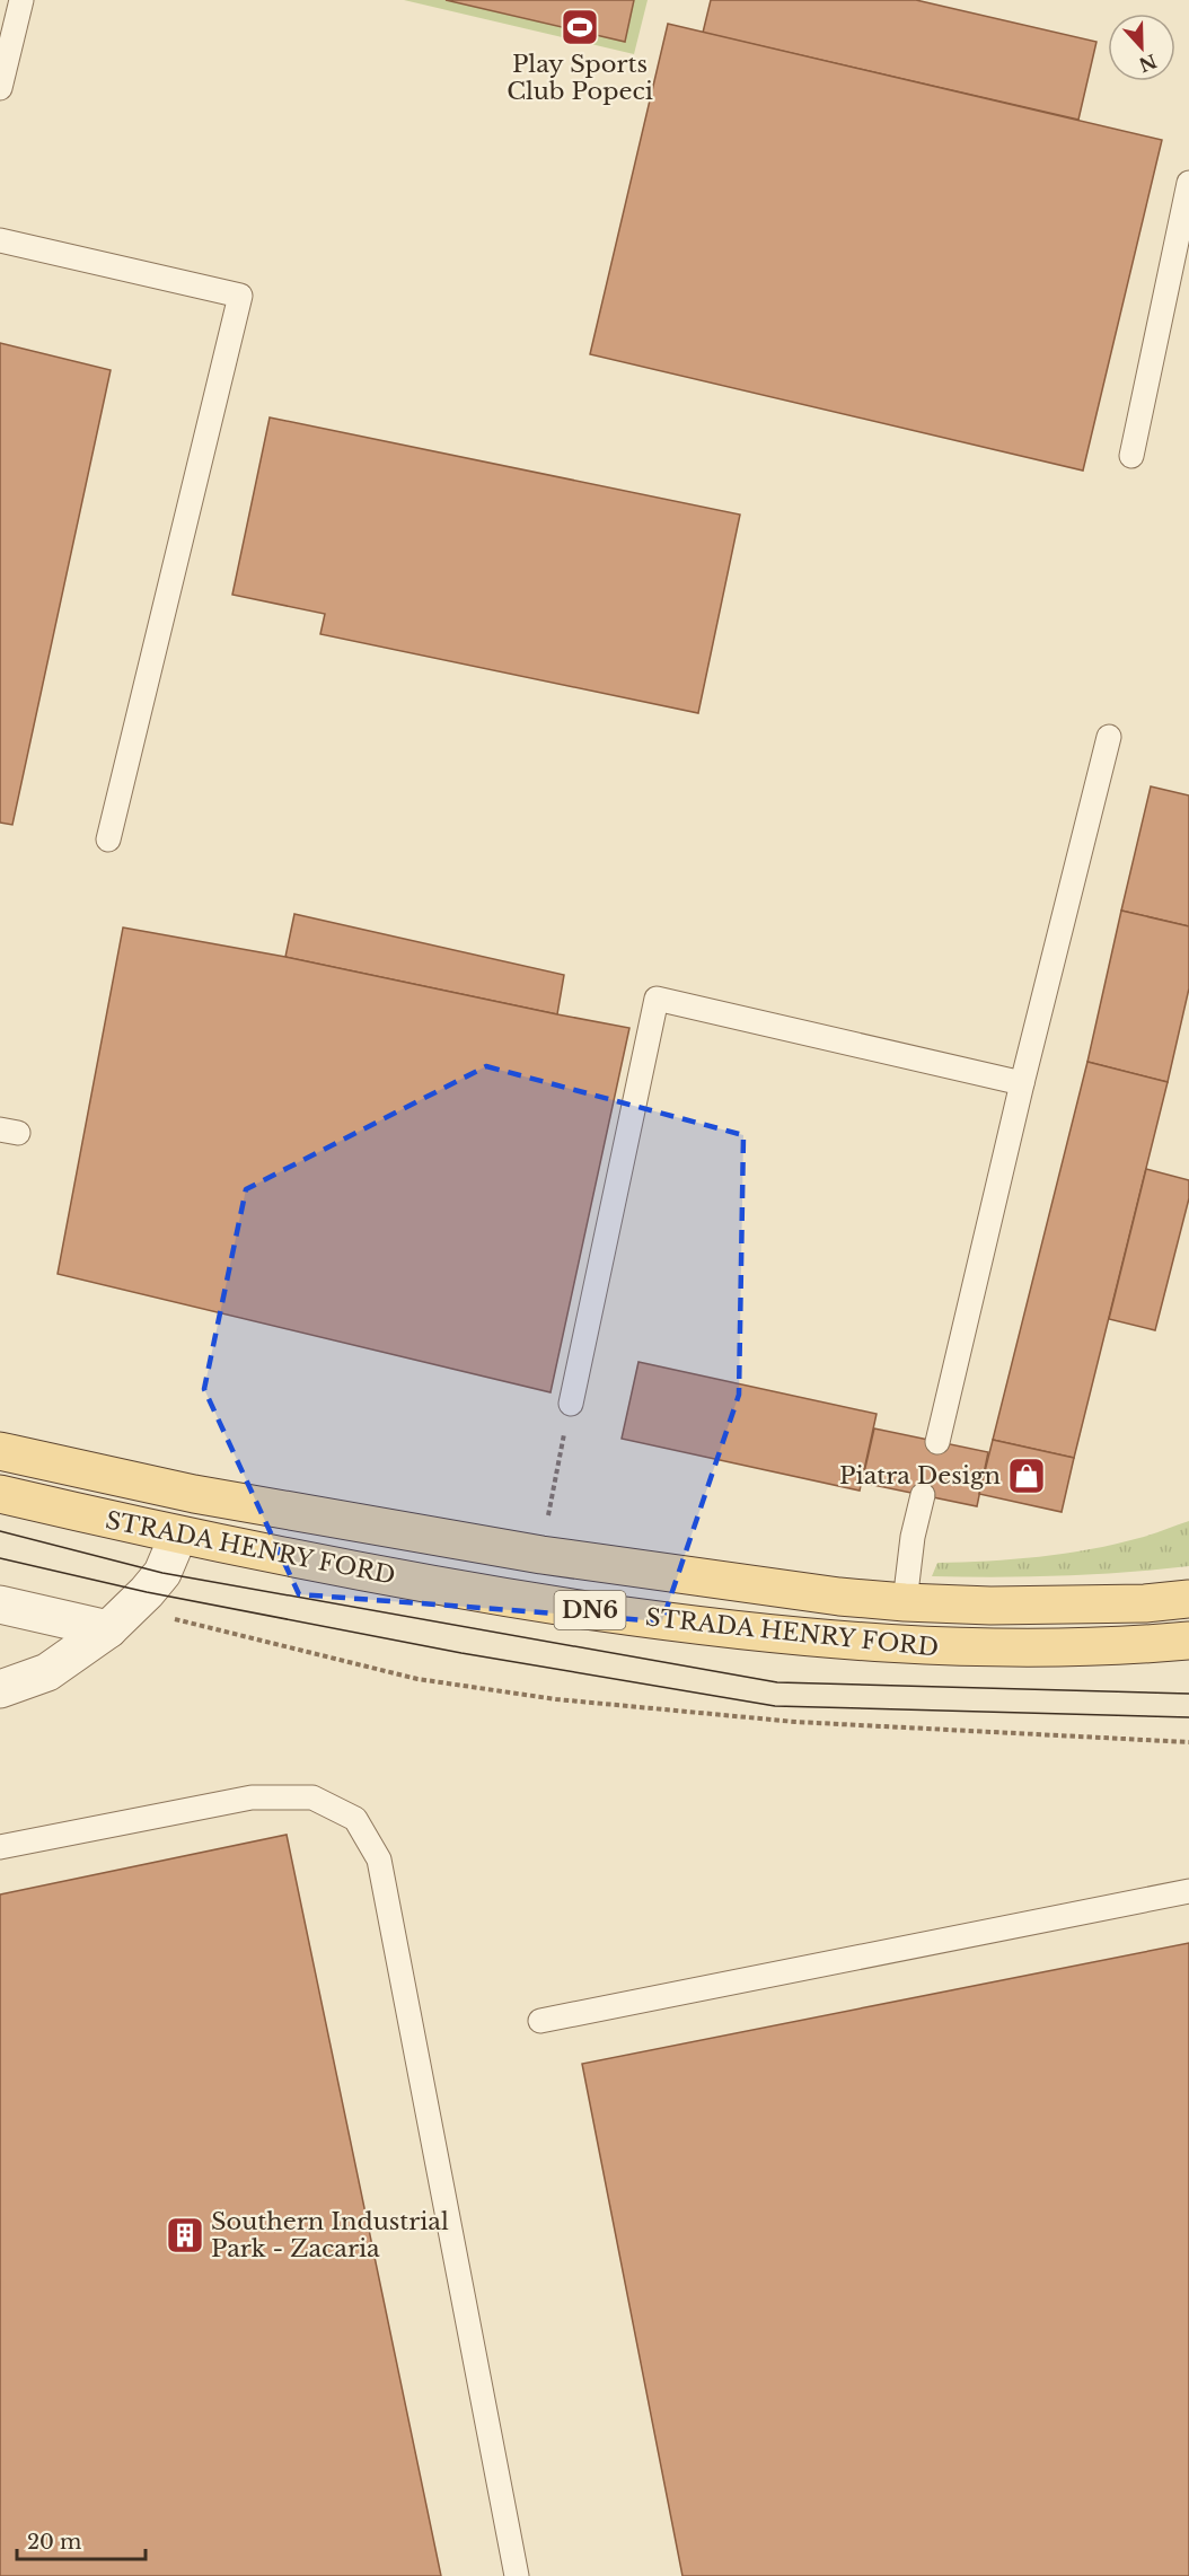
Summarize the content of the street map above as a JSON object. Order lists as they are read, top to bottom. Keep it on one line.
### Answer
{"streets":{"main road":["STRADA HENRY FORD","DN6"]},"places":{"sports":["Play Sports Club Popeci"],"shop":["Piatra Design"],"building":["Southern Industrial Park - Zacaria"]},"scale_bar":"20 m","north":"bottom"}
